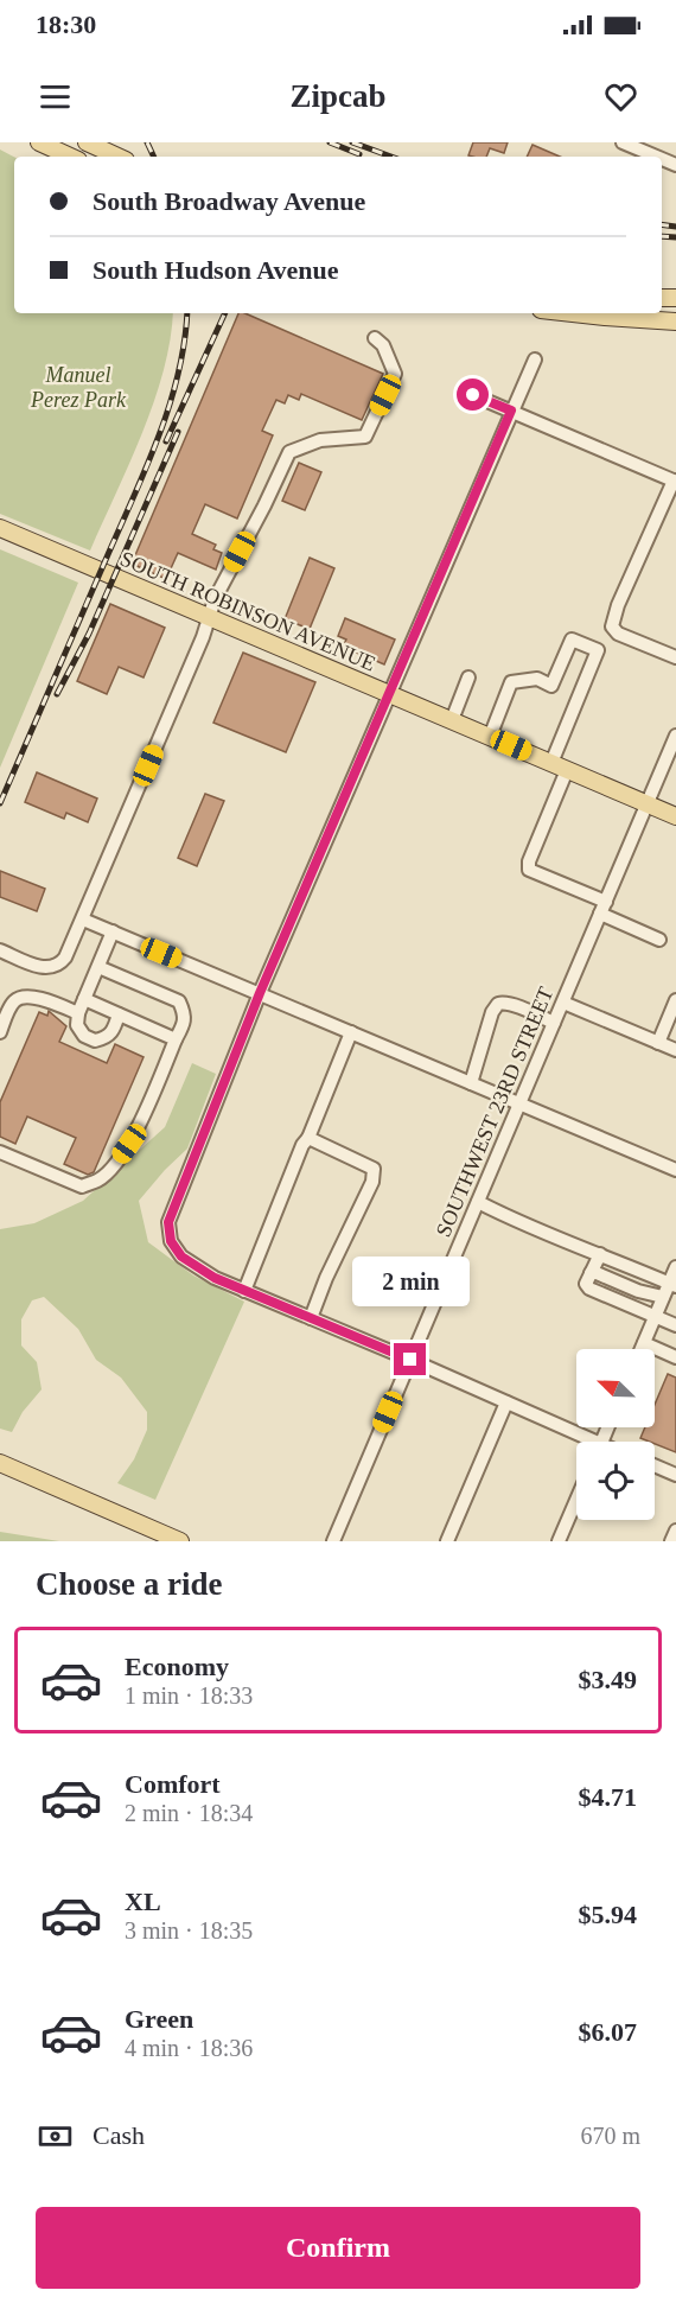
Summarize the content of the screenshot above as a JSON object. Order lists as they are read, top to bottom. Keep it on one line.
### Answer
{"streets":{"main road":["SOUTH ROBINSON AVENUE"],"street":["SOUTHWEST 23RD STREET"]},"crossings":[["SOUTH ROBINSON AVENUE","SOUTHWEST 23RD STREET"]],"parks":["Manuel Perez Park"],"north":"top left","page":{"status":"18:30","header":"Zipcab","banner":["South Broadway Avenue","South Hudson Avenue"],"bubble":"2 min","heading":"Choose a ride","list":[{"name":"Economy","note":"1 min · 18:33","value":"$3.49"},{"name":"Comfort","note":"2 min · 18:34","value":"$4.71"},{"name":"XL","note":"3 min · 18:35","value":"$5.94"},{"name":"Green","note":"4 min · 18:36","value":"$6.07"}],"pay":["Cash","670 m"],"buttons":"Confirm"}}
